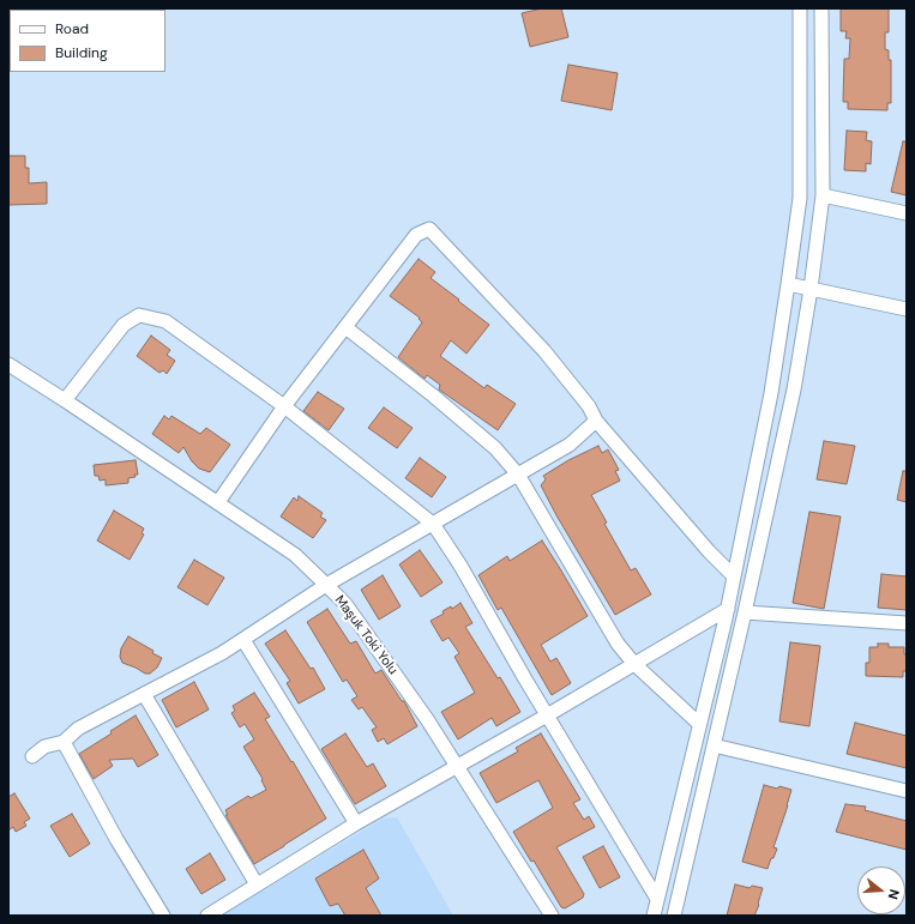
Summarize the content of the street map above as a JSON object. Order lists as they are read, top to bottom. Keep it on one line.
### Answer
{"streets":{"street":["Maşuk Toki Yolu"]},"legend":["Road","Building"],"north":"right"}
